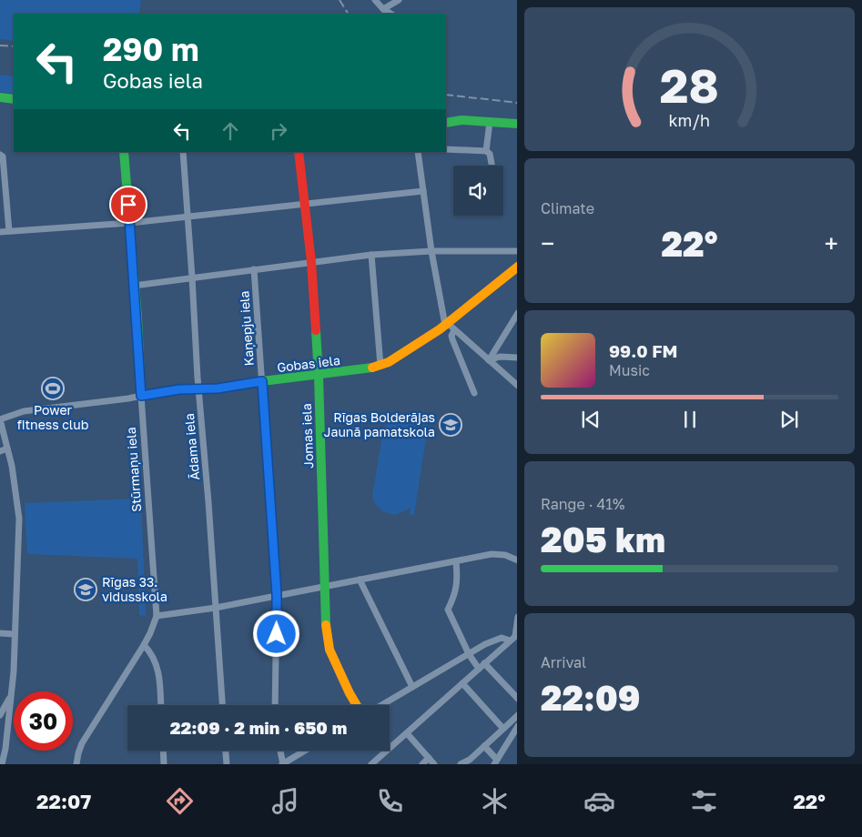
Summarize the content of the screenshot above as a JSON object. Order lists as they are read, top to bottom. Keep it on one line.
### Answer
{"streets":{"street":["Kaņepju iela","Gobas iela","Jomas iela","Ādama iela","Stūrmaņu iela"]},"crossings":[["Kaņepju iela","Gobas iela"],["Gobas iela","Jomas iela"],["Gobas iela","Ādama iela"],["Gobas iela","Stūrmaņu iela"]],"places":{"sports":["Power fitness club"],"school or university":["Rīgas Bolderājas Jaunā pamatskola","Rīgas 33. vidusskola"]},"page":{"turn":["290 m","Gobas iela"],"tile":["Climate",["Range · 41%","205 km"],["Arrival","22:09"]],"heat":["−","22°","+"],"song":["99.0 FM","Music"],"limit":"30","trip":"22:09 · 2 min · 650 m","tabs":["22:07","22°"],"gauge":["28","km/h"]}}
